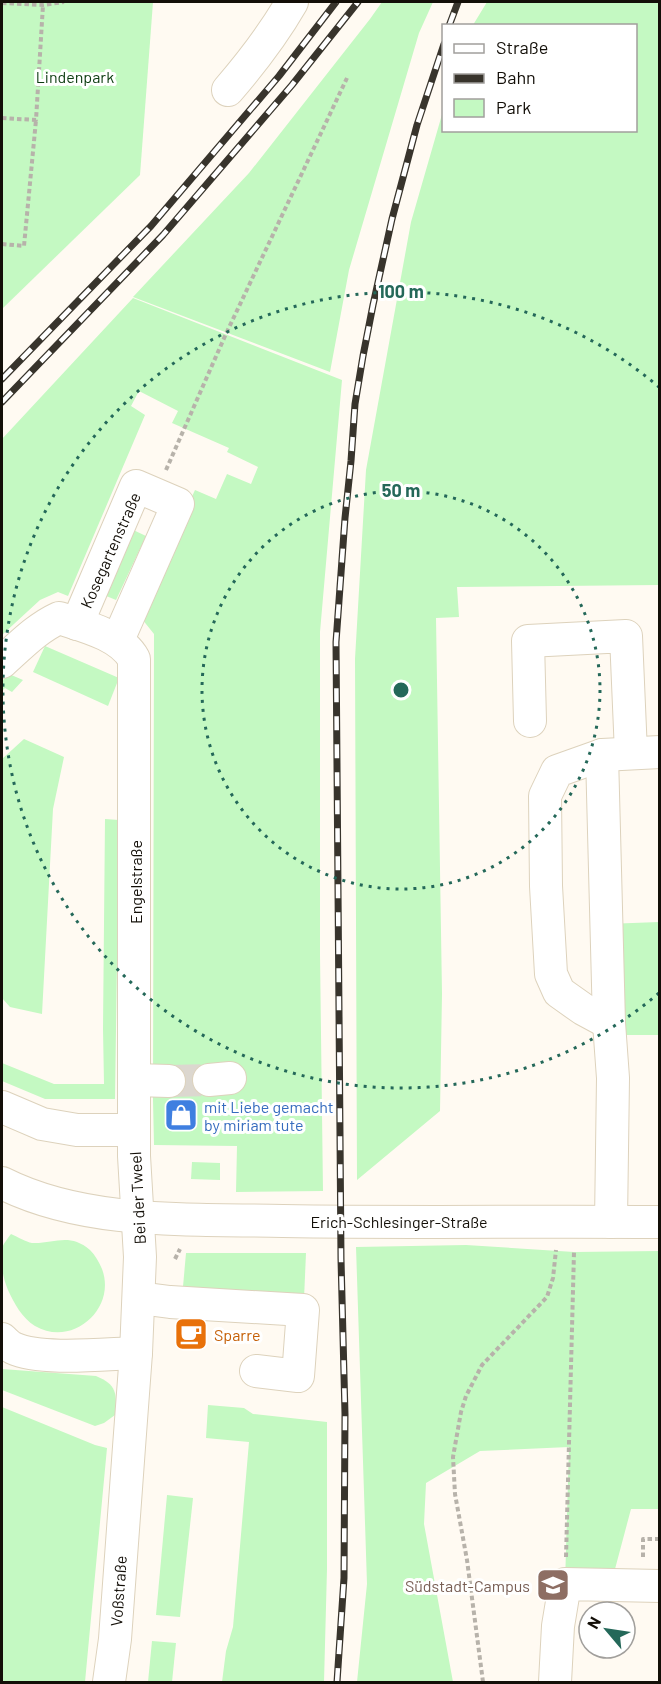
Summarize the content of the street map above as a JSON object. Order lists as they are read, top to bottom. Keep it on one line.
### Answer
{"streets":{"street":["Kosegartenstraße","Engelstraße","Bei der Tweel","Erich-Schlesinger-Straße","Voßstraße"]},"crossings":[["Kosegartenstraße","Engelstraße"],["Engelstraße","Bei der Tweel"],["Bei der Tweel","Erich-Schlesinger-Straße"],["Bei der Tweel","Voßstraße"]],"parks":["Lindenpark"],"places":{"shop":["mit Liebe gemacht by miriam tute"],"cafe":["Sparre"],"school or university":["Südstadt-Campus"]},"legend":["Straße","Bahn","Park"],"north":"top left","rings":["100 m","50 m"]}
